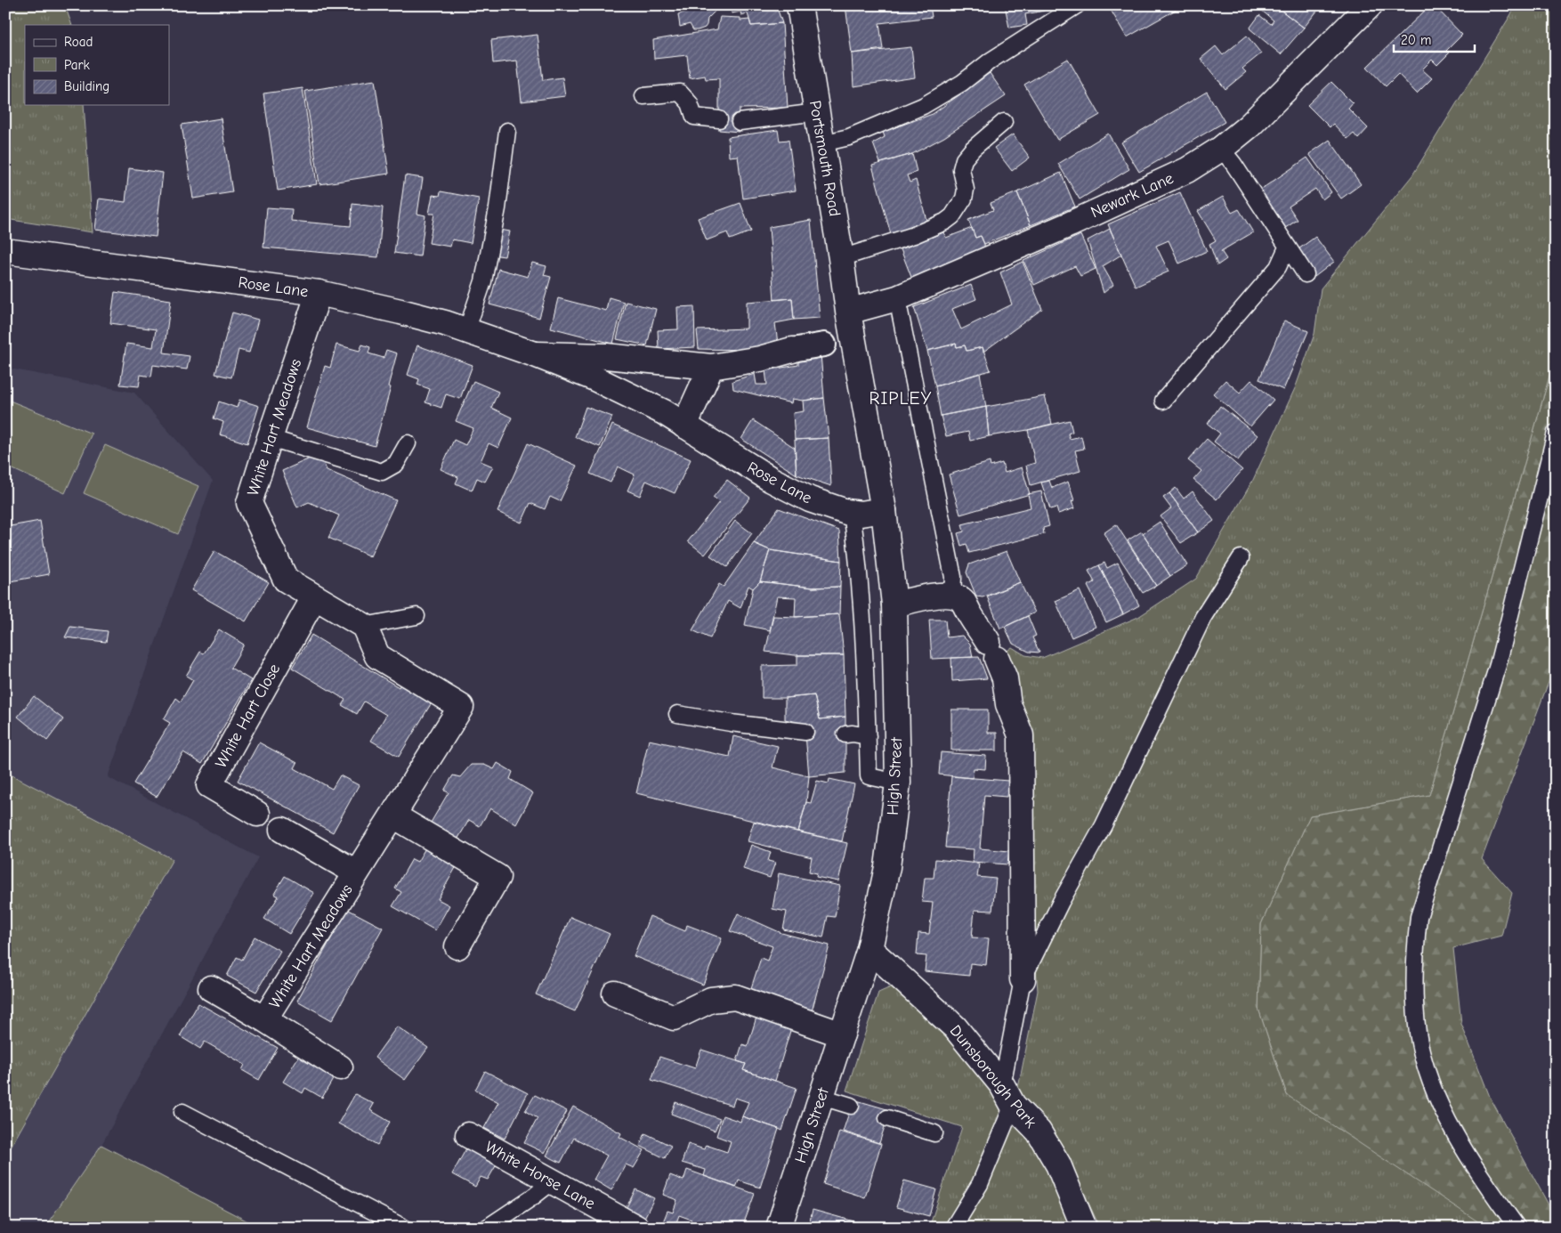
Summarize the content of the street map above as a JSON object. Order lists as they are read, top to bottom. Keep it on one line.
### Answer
{"streets":{"street":["Portsmouth Road","Newark Lane","Rose Lane","White Hart Meadows","White Hart Close","High Street","Dunsborough Park","White Horse Lane"]},"crossings":[["Portsmouth Road","Newark Lane"],["Portsmouth Road","High Street"],["Newark Lane","High Street"],["Rose Lane","White Hart Meadows"],["Rose Lane","High Street"],["White Hart Meadows","White Hart Close"],["High Street","Dunsborough Park"]],"districts":["RIPLEY"],"legend":["Road","Park","Building"],"scale_bar":"20 m"}
